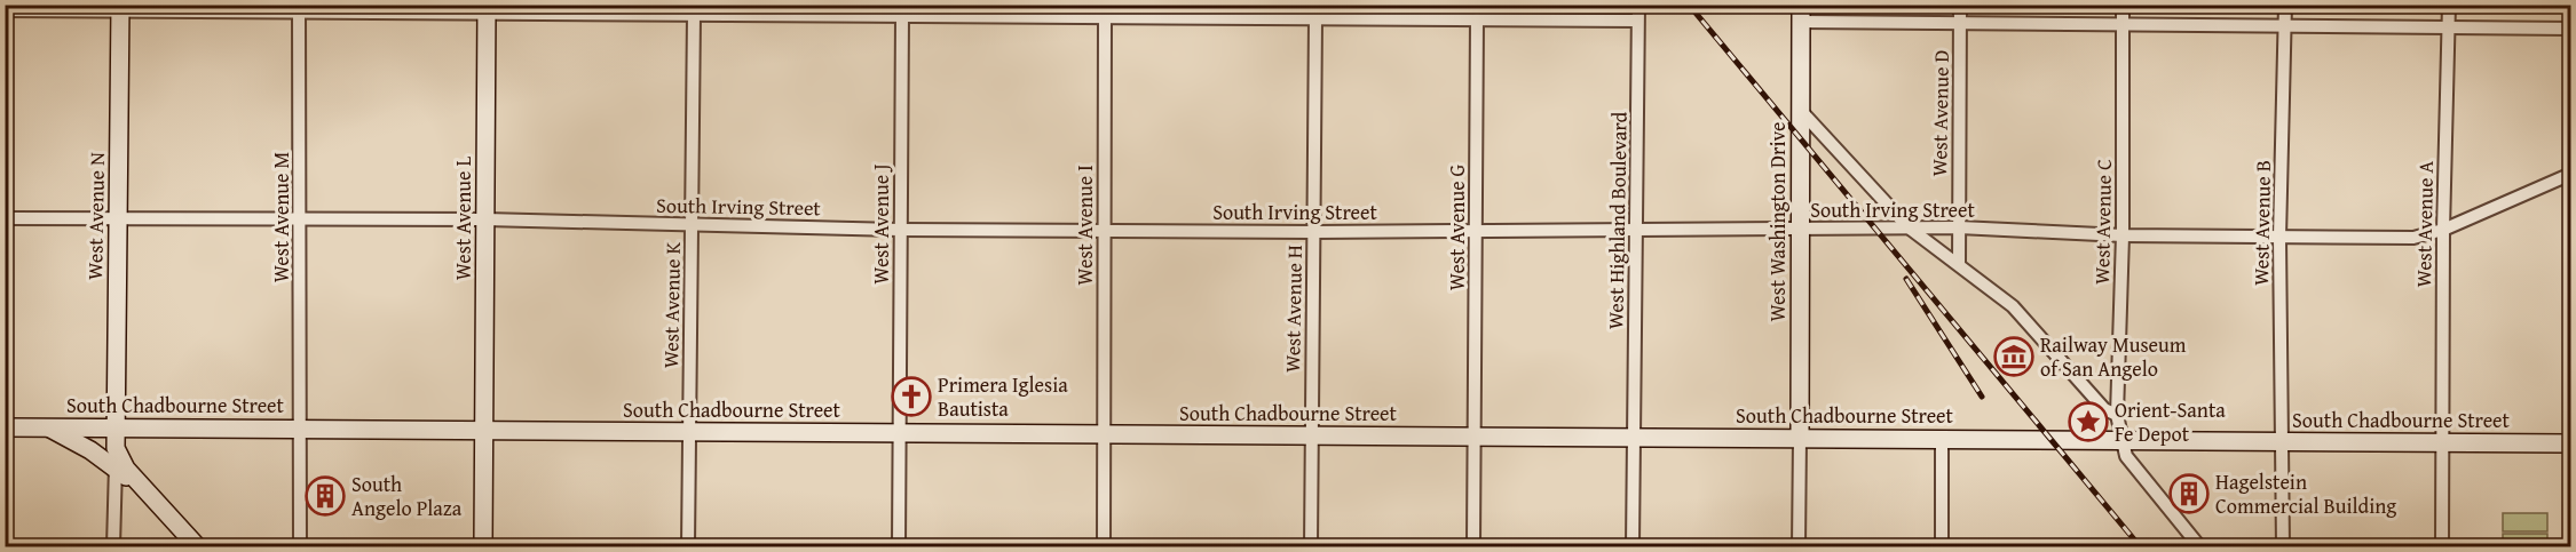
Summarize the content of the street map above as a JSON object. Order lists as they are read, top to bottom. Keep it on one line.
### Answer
{"streets":{"main road":["West Avenue N","West Avenue L","West Washington Drive","South Chadbourne Street"],"street":["West Avenue D","South Irving Street","West Avenue M","West Highland Boulevard","West Avenue C","West Avenue B","West Avenue J","West Avenue A","West Avenue I","West Avenue G","West Avenue K","West Avenue H"]},"crossings":[["West Avenue D","South Irving Street"],["South Irving Street","West Avenue N"],["South Irving Street","West Avenue M"],["South Irving Street","West Avenue L"],["South Irving Street","West Highland Boulevard"],["South Irving Street","West Washington Drive"],["South Irving Street","West Avenue C"],["South Irving Street","West Avenue B"],["South Irving Street","West Avenue J"],["South Irving Street","West Avenue A"],["South Irving Street","West Avenue I"],["South Irving Street","West Avenue G"],["South Irving Street","West Avenue K"],["South Irving Street","West Avenue H"],["West Avenue N","South Chadbourne Street"],["West Avenue M","South Chadbourne Street"],["West Avenue L","South Chadbourne Street"],["West Highland Boulevard","South Chadbourne Street"],["West Washington Drive","South Chadbourne Street"],["West Avenue C","South Chadbourne Street"],["West Avenue B","South Chadbourne Street"],["West Avenue J","South Chadbourne Street"],["West Avenue A","South Chadbourne Street"],["West Avenue I","South Chadbourne Street"],["West Avenue G","South Chadbourne Street"],["West Avenue K","South Chadbourne Street"],["West Avenue H","South Chadbourne Street"]],"places":{"museum":["Railway Museum of San Angelo"],"church":["Primera Iglesia Bautista"],"place":["Orient-Santa Fe Depot"],"building":["Hagelstein Commercial Building","South Angelo Plaza"]}}
